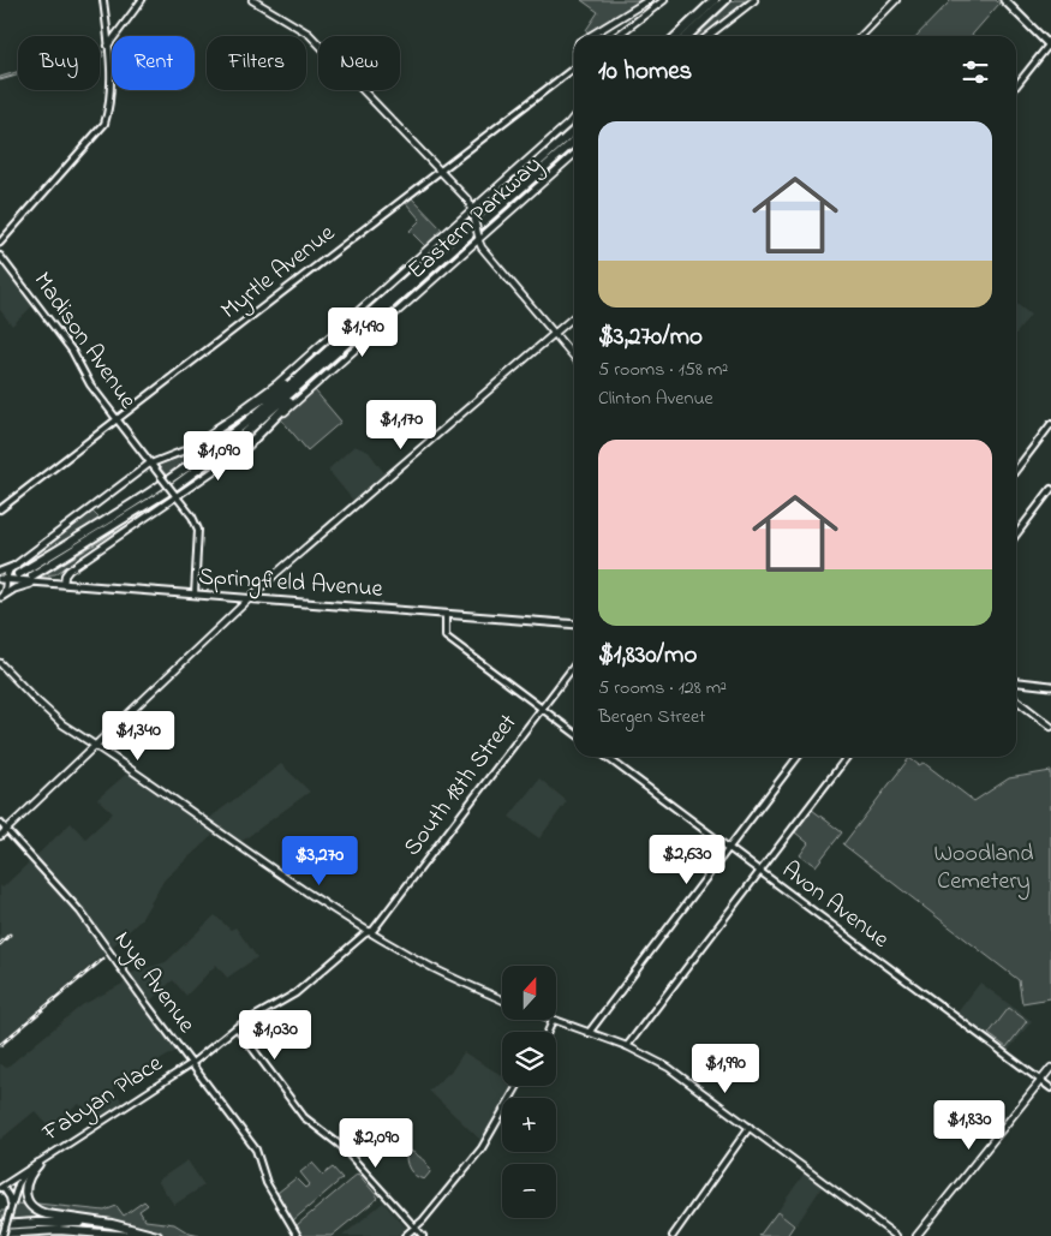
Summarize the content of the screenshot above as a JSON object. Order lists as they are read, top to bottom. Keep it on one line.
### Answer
{"streets":{"main road":["Eastern Parkway","Springfield Avenue"],"street":["Myrtle Avenue","Madison Avenue","South 18th Street","Avon Avenue","Nye Avenue","Fabyan Place"]},"crossings":[["Eastern Parkway","Madison Avenue"],["Eastern Parkway","Springfield Avenue"],["Myrtle Avenue","Madison Avenue"],["Madison Avenue","Springfield Avenue"],["South 18th Street","Fabyan Place"],["Nye Avenue","Fabyan Place"]],"parks":["Woodland Cemetery"],"north":"top","page":{"chip":["Buy","Rent","Filters","New"],"heading":"10 homes","list":[{"name":"$3,270/mo","note":"5 rooms · 158 m² · Clinton Avenue"},{"name":"$1,830/mo","note":"5 rooms · 128 m² · Bergen Street"}],"price":["$1,490","$1,170","$1,090","$1,340","$2,630","$3,270","$1,030","$1,990","$1,830","$2,090"],"map_buttons":["+","−"]}}
